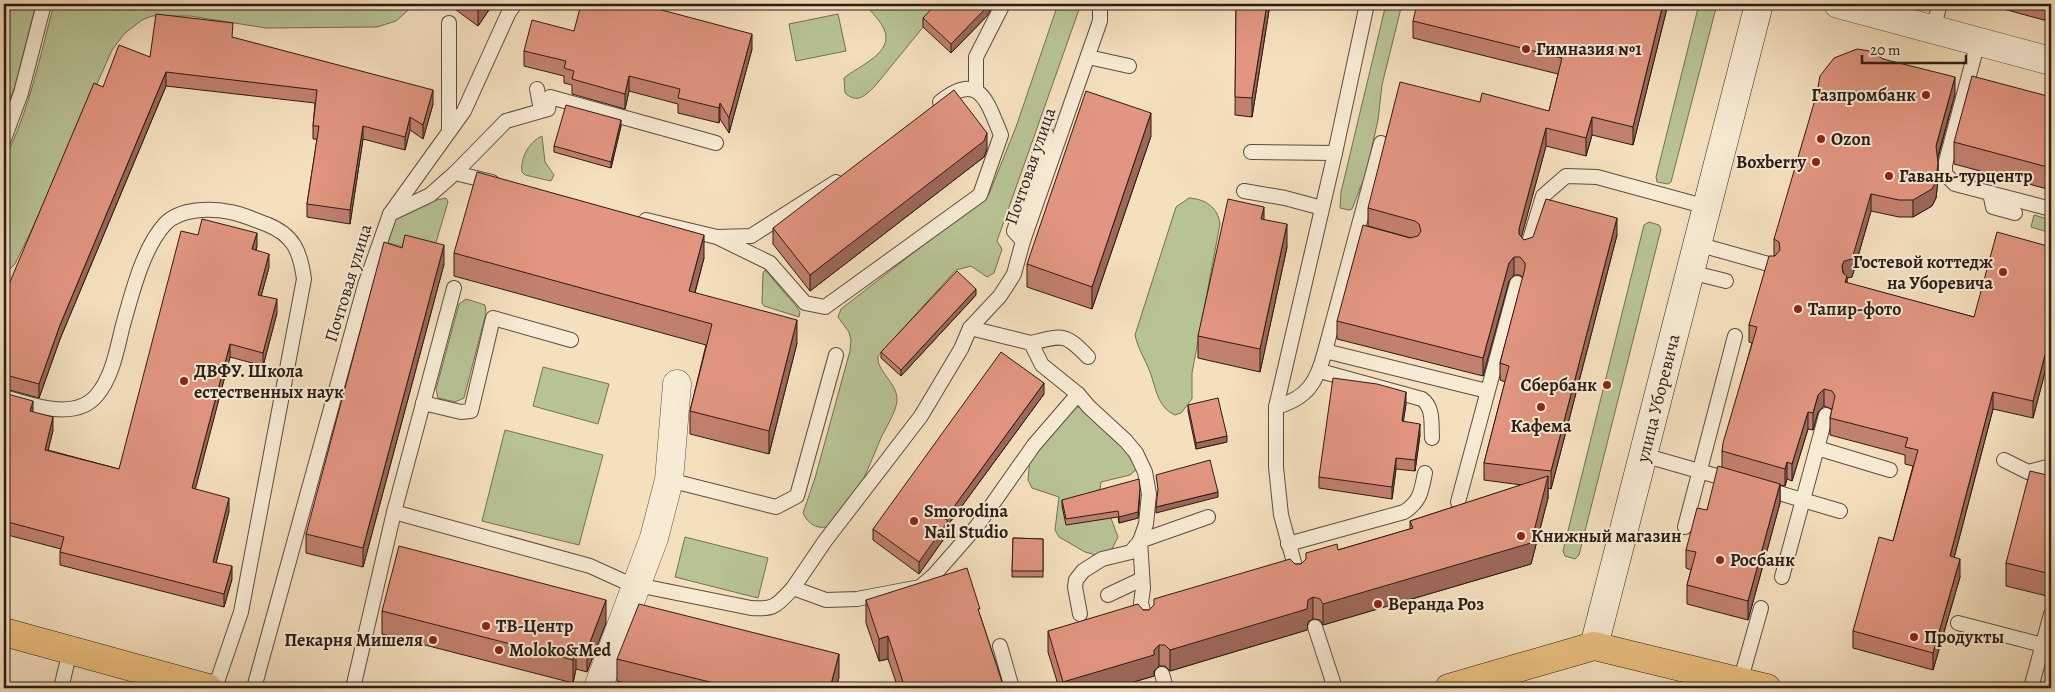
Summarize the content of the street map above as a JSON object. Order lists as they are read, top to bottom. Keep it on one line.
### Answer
{"streets":{"main road":["улица Уборевича"],"lane":["Почтовая улица"]},"places":["Гимназия №1","Газпромбанк","Ozon","Boxberry","Гавань-турцентр","Гостевой коттедж на Уборевича","Тапир-фото","ДВФУ. Школа естественных наук","Сбербанк","Кафема","Smorodina Nail Studio","Книжный магазин","Росбанк","Веранда Роз","ТВ-Центр","Продукты","Пекарня Мишеля","Moloko&Med"],"scale_bar":"20 m"}
